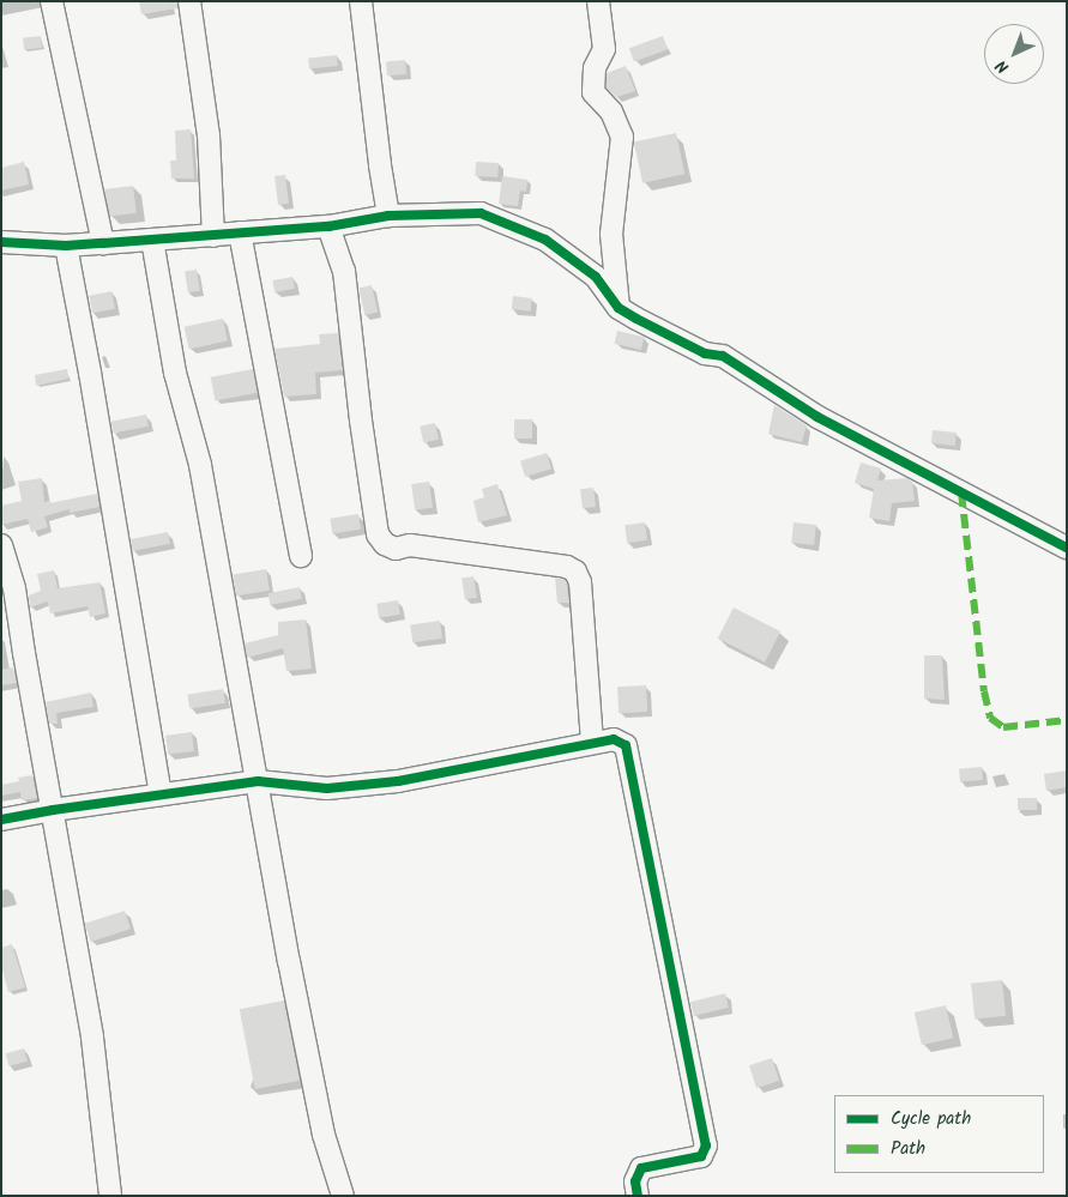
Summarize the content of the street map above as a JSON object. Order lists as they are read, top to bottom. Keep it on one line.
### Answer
{"legend":["Cycle path","Path"],"north":"bottom left"}
